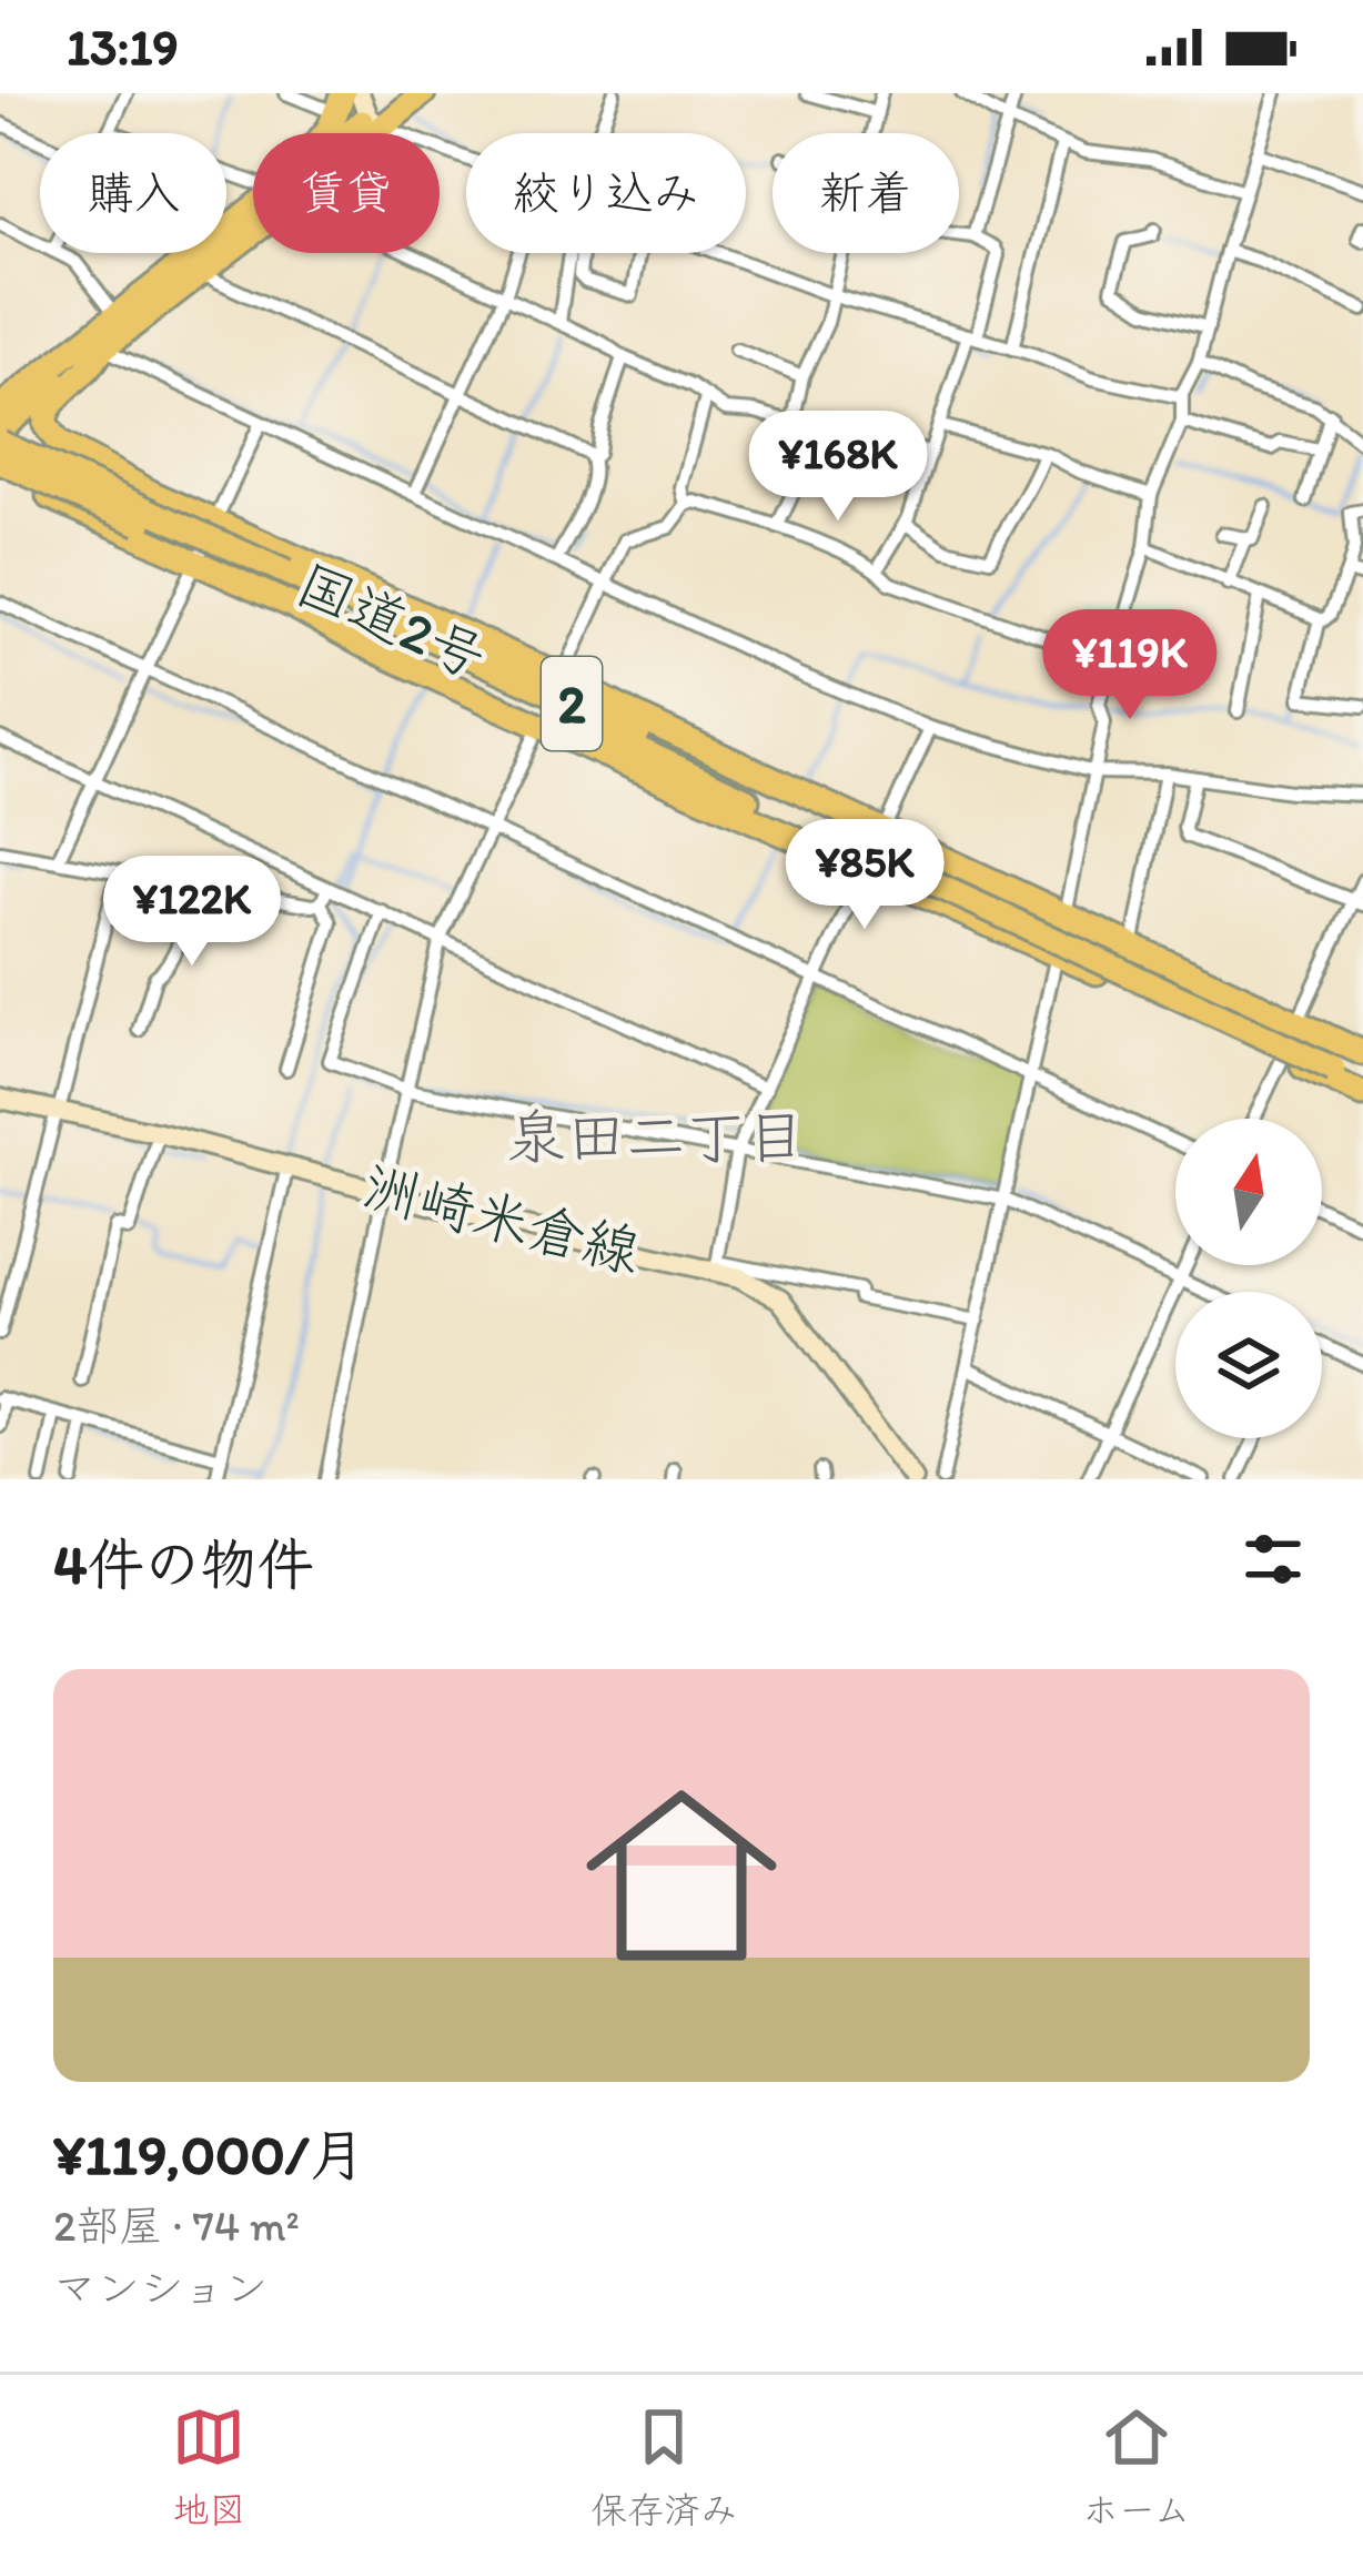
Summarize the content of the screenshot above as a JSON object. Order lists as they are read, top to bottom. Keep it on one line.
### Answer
{"streets":{"highway":["国道2号","2"],"main road":["洲崎米倉線"]},"districts":["泉田二丁目"],"north":"top","page":{"status":"13:19","chip":["購入","賃貸","絞り込み","新着"],"price":["¥168K","¥119K","¥85K","¥122K"],"heading":"4件の物件","list":[{"name":"¥119,000/月","note":"2部屋 · 74 m² · マンション"}],"tabs":["地図","保存済み","ホーム"]}}
